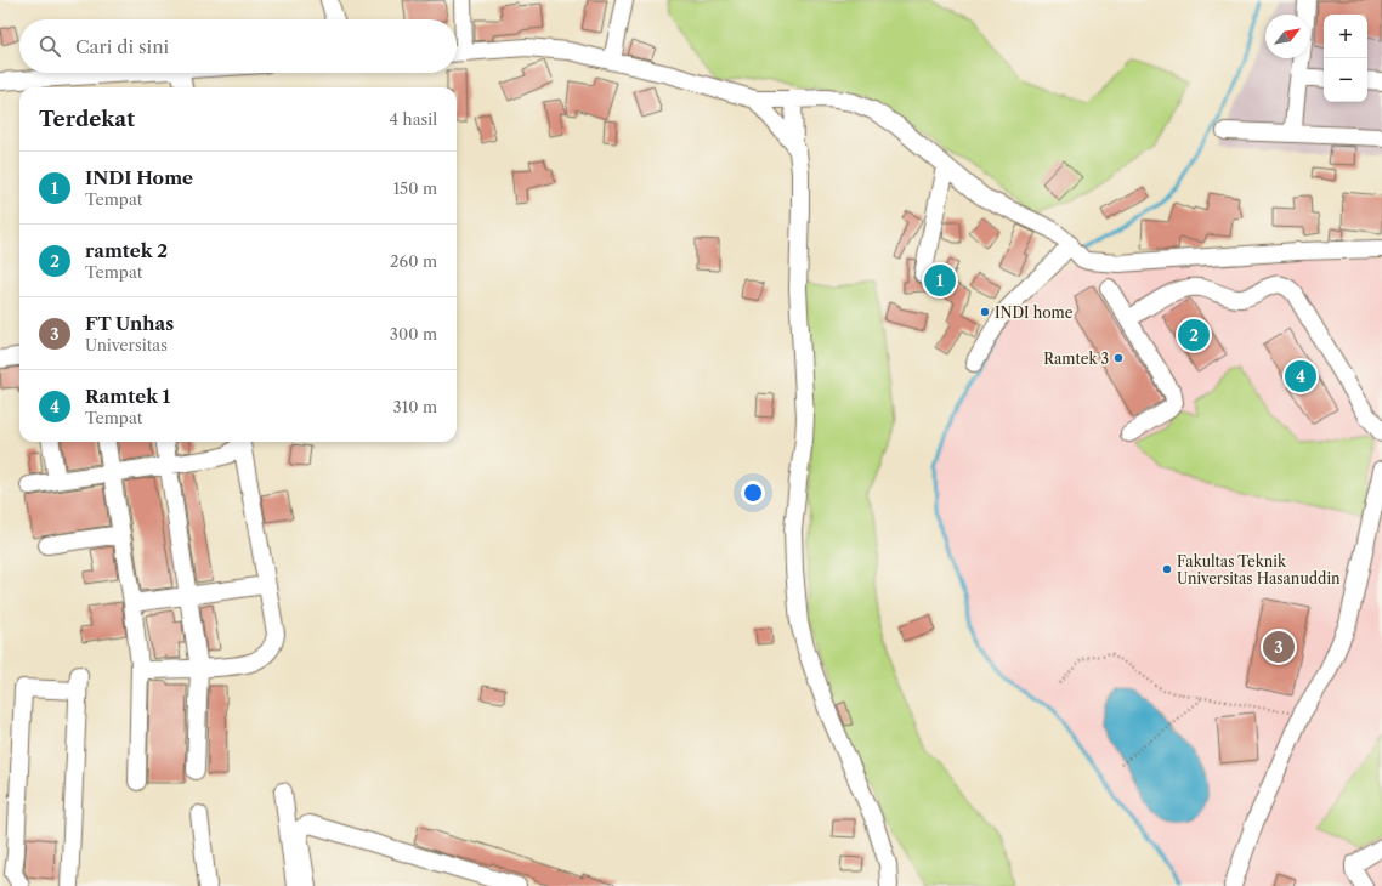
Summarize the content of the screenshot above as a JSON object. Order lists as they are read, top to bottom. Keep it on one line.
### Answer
{"places":["INDI home","Ramtek 3","Fakultas Teknik Universitas Hasanuddin"],"north":"top right","page":{"map_buttons":["+","−"],"search":"Cari di sini","heading":["Terdekat","4 hasil"],"list":[{"mark":"1","name":"INDI Home","note":"Tempat","value":"150 m"},{"mark":"2","name":"ramtek 2","note":"Tempat","value":"260 m"},{"mark":"3","name":"FT Unhas","note":"Universitas","value":"300 m"},{"mark":"4","name":"Ramtek 1","note":"Tempat","value":"310 m"}],"pins":["1","2","4","3"]}}
